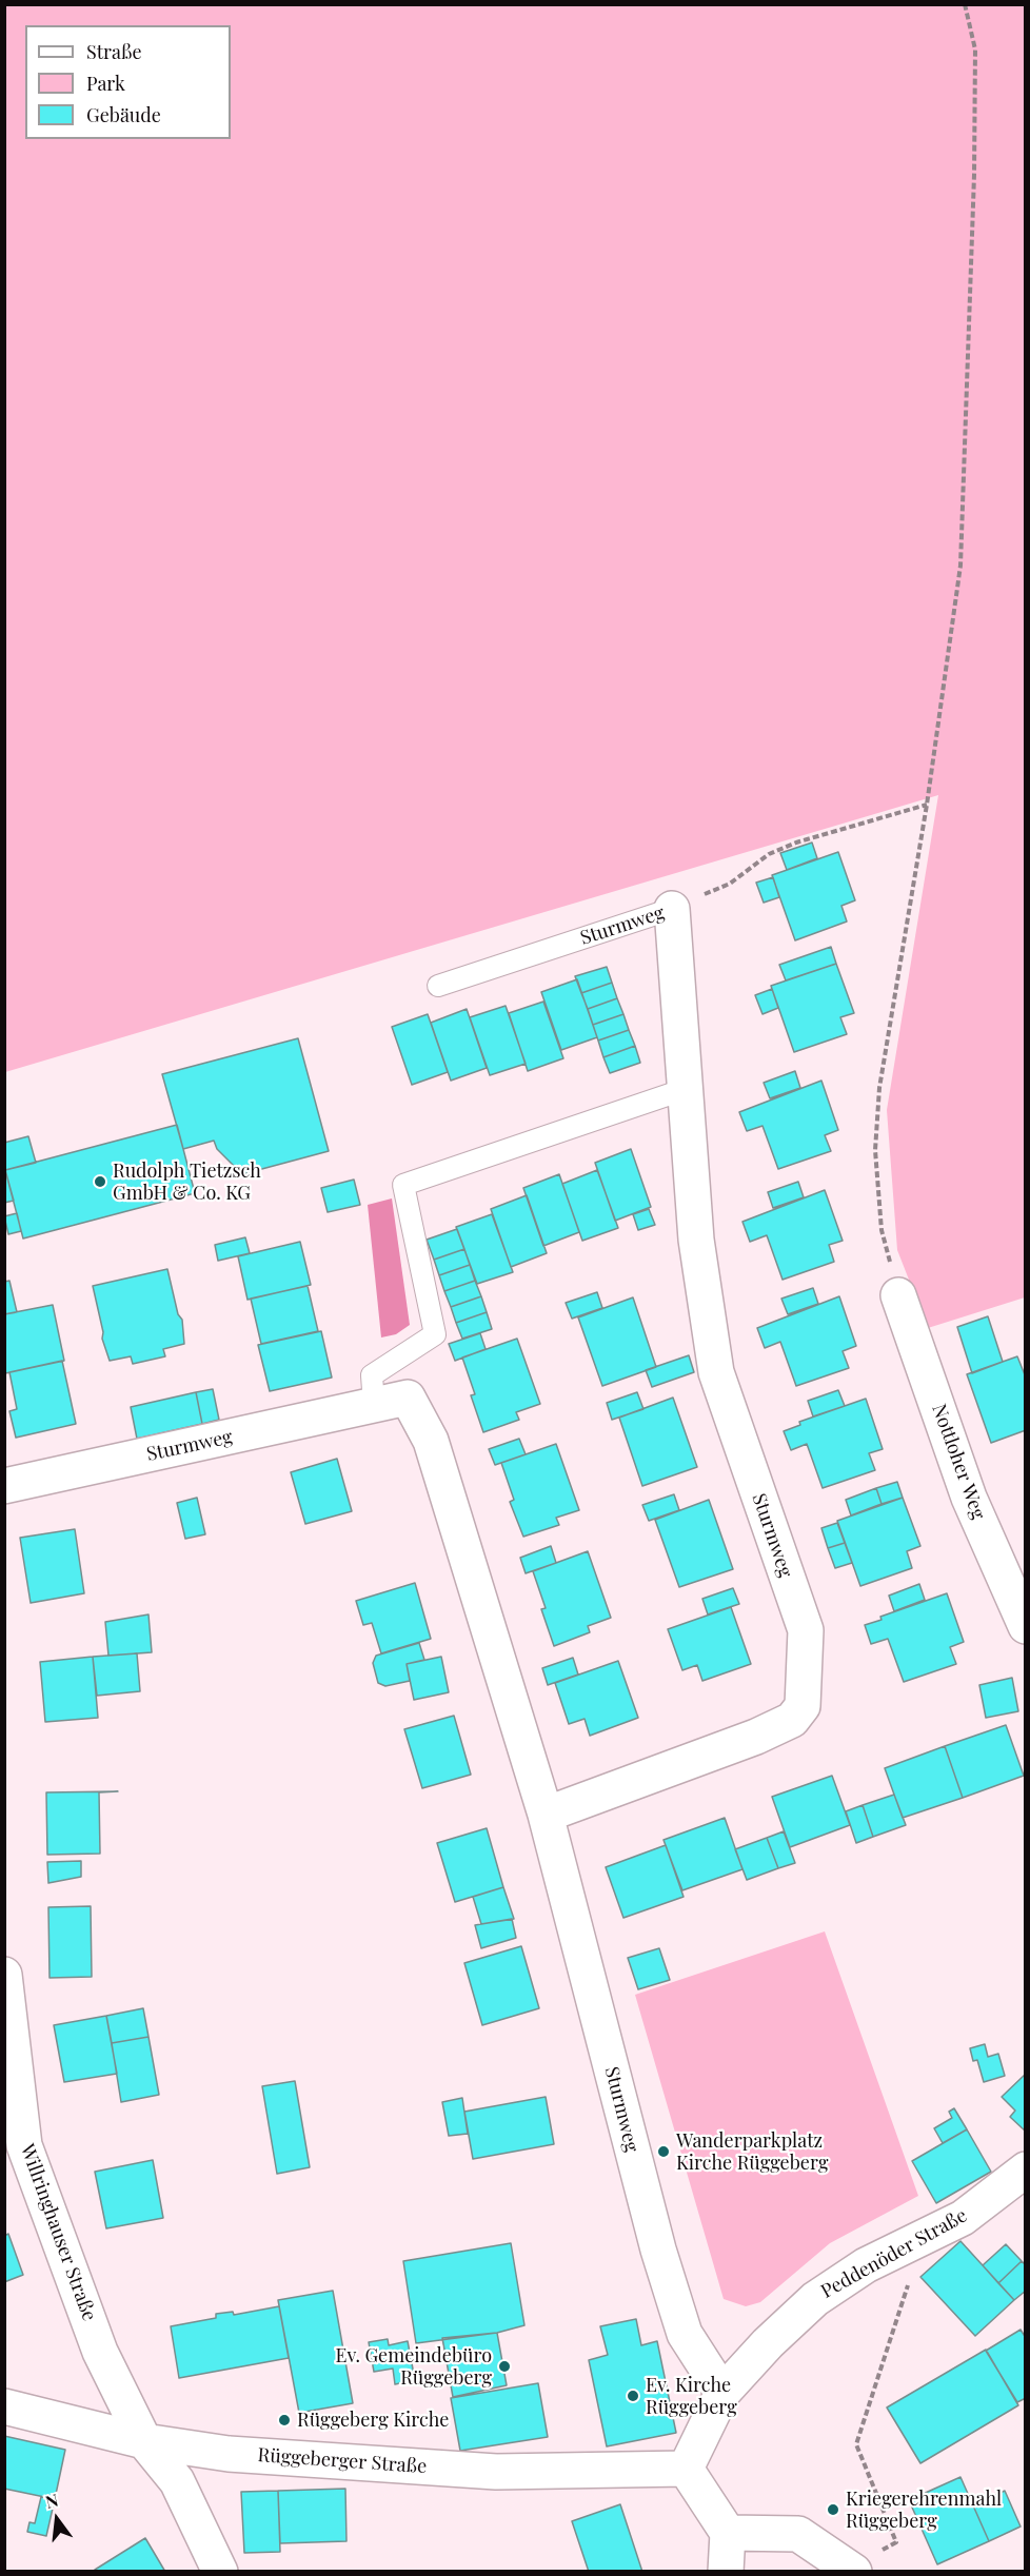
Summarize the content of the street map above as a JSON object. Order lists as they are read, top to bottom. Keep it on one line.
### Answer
{"streets":{"street":["Sturmweg","Nottloher Weg","Willringhauser Straße","Peddenöder Straße","Rüggeberger Straße"]},"crossings":[["Sturmweg","Peddenöder Straße"],["Willringhauser Straße","Rüggeberger Straße"],["Peddenöder Straße","Rüggeberger Straße"]],"places":["Rudolph Tietzsch GmbH & Co. KG","Wanderparkplatz Kirche Rüggeberg","Ev. Gemeindebüro Rüggeberg","Ev. Kirche Rüggeberg","Rüggeberg Kirche","Kriegerehrenmahl Rüggeberg"],"legend":["Straße","Park","Gebäude"],"north":"top"}
